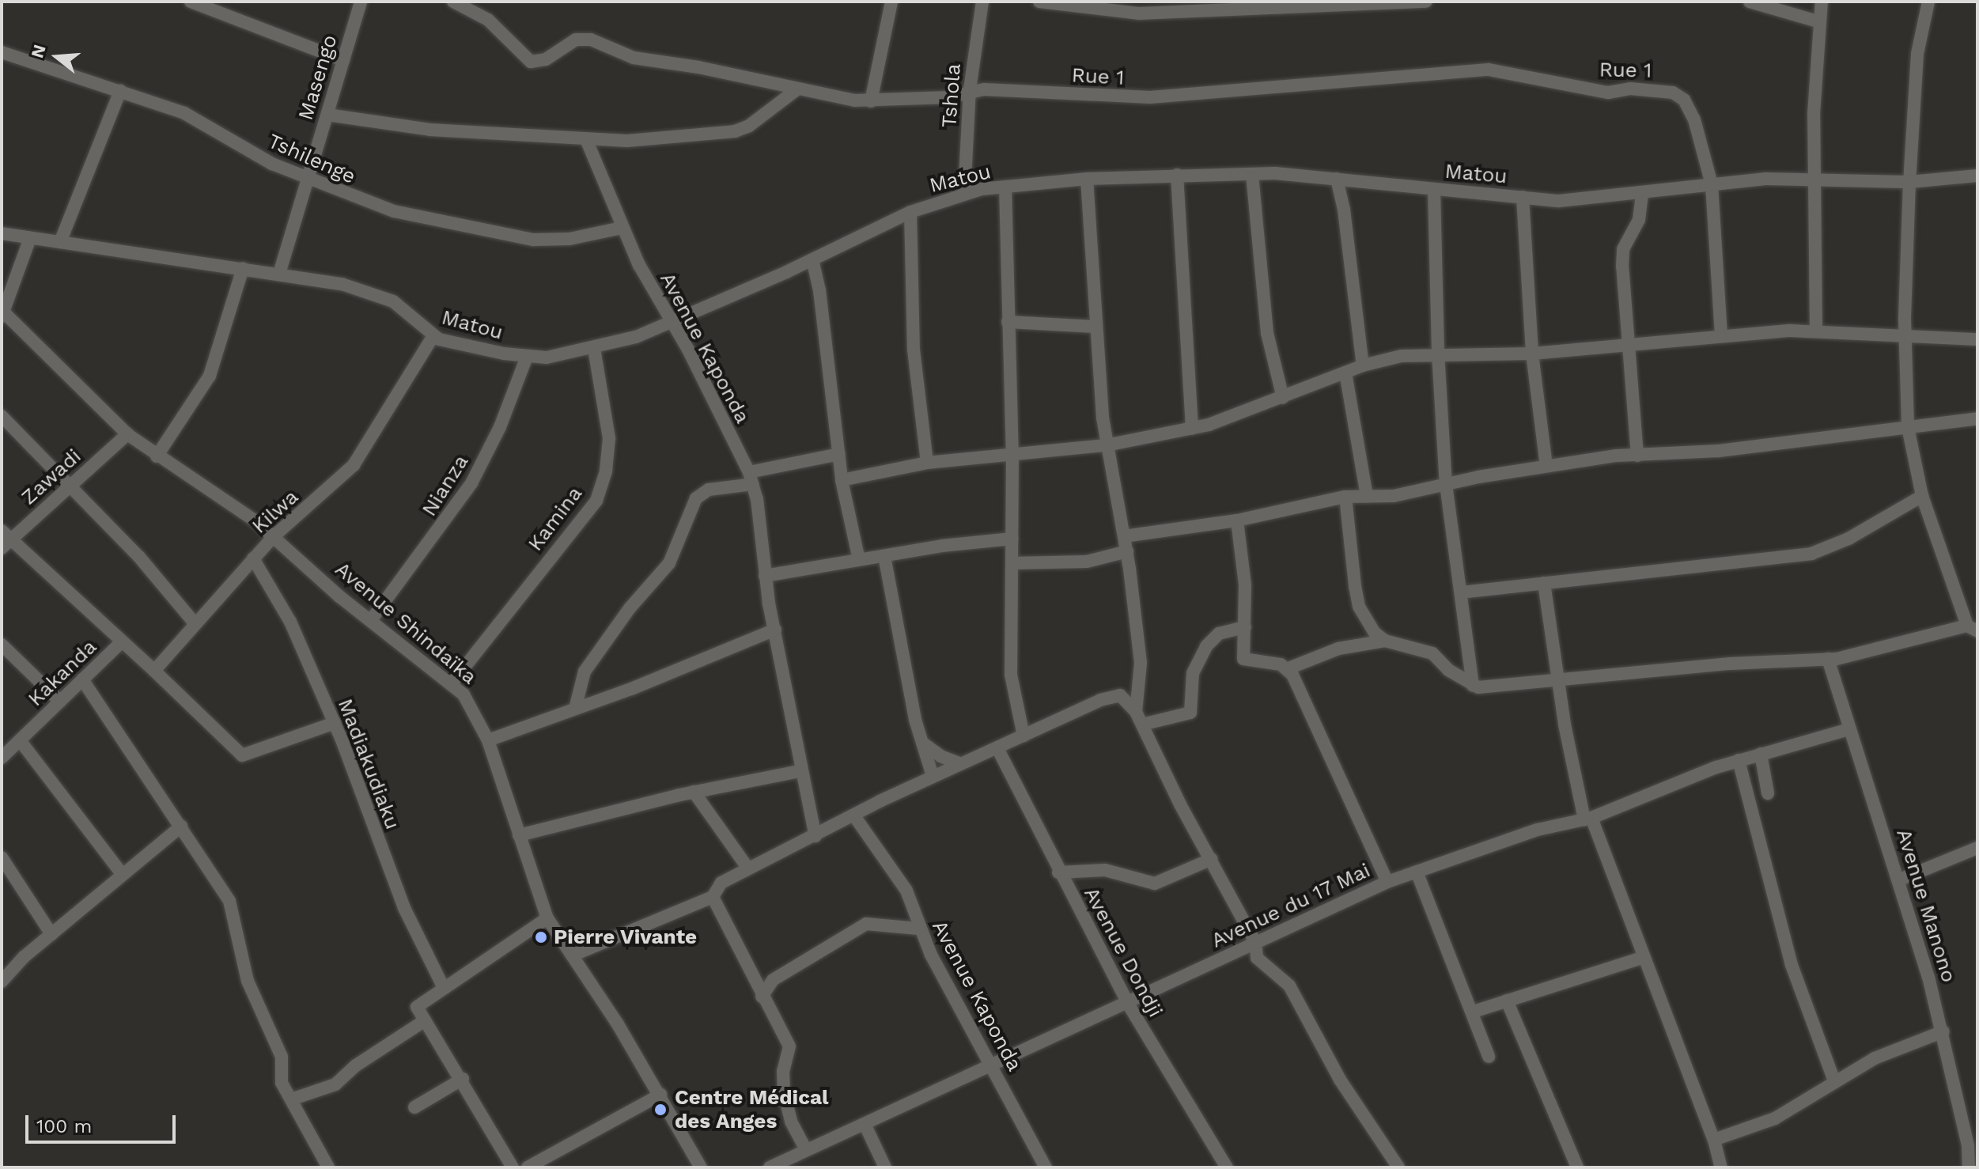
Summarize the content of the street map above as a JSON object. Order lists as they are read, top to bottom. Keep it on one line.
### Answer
{"streets":{"street":["Rue 1","Masengo","Tshola","Tshilenge","Matou","Avenue Kaponda","Zawadi","Nianza","Kilwa","Kamina","Avenue Shindaïka","Kakanda","Madiakudiaku","Avenue du 17 Mai","Avenue Manono","Avenue Dondji"]},"crossings":[["Rue 1","Tshola"],["Rue 1","Matou"],["Masengo","Tshilenge"],["Masengo","Matou"],["Tshola","Matou"],["Tshilenge","Avenue Kaponda"],["Matou","Avenue Kaponda"],["Matou","Nianza"],["Matou","Kilwa"],["Matou","Kamina"],["Avenue Kaponda","Avenue du 17 Mai"],["Zawadi","Avenue Shindaïka"],["Nianza","Avenue Shindaïka"],["Kilwa","Avenue Shindaïka"],["Kilwa","Madiakudiaku"],["Kamina","Avenue Shindaïka"],["Avenue du 17 Mai","Avenue Manono"],["Avenue du 17 Mai","Avenue Dondji"]],"places":["Pierre Vivante","Centre Médical des Anges"],"scale_bar":"100 m","north":"left"}
